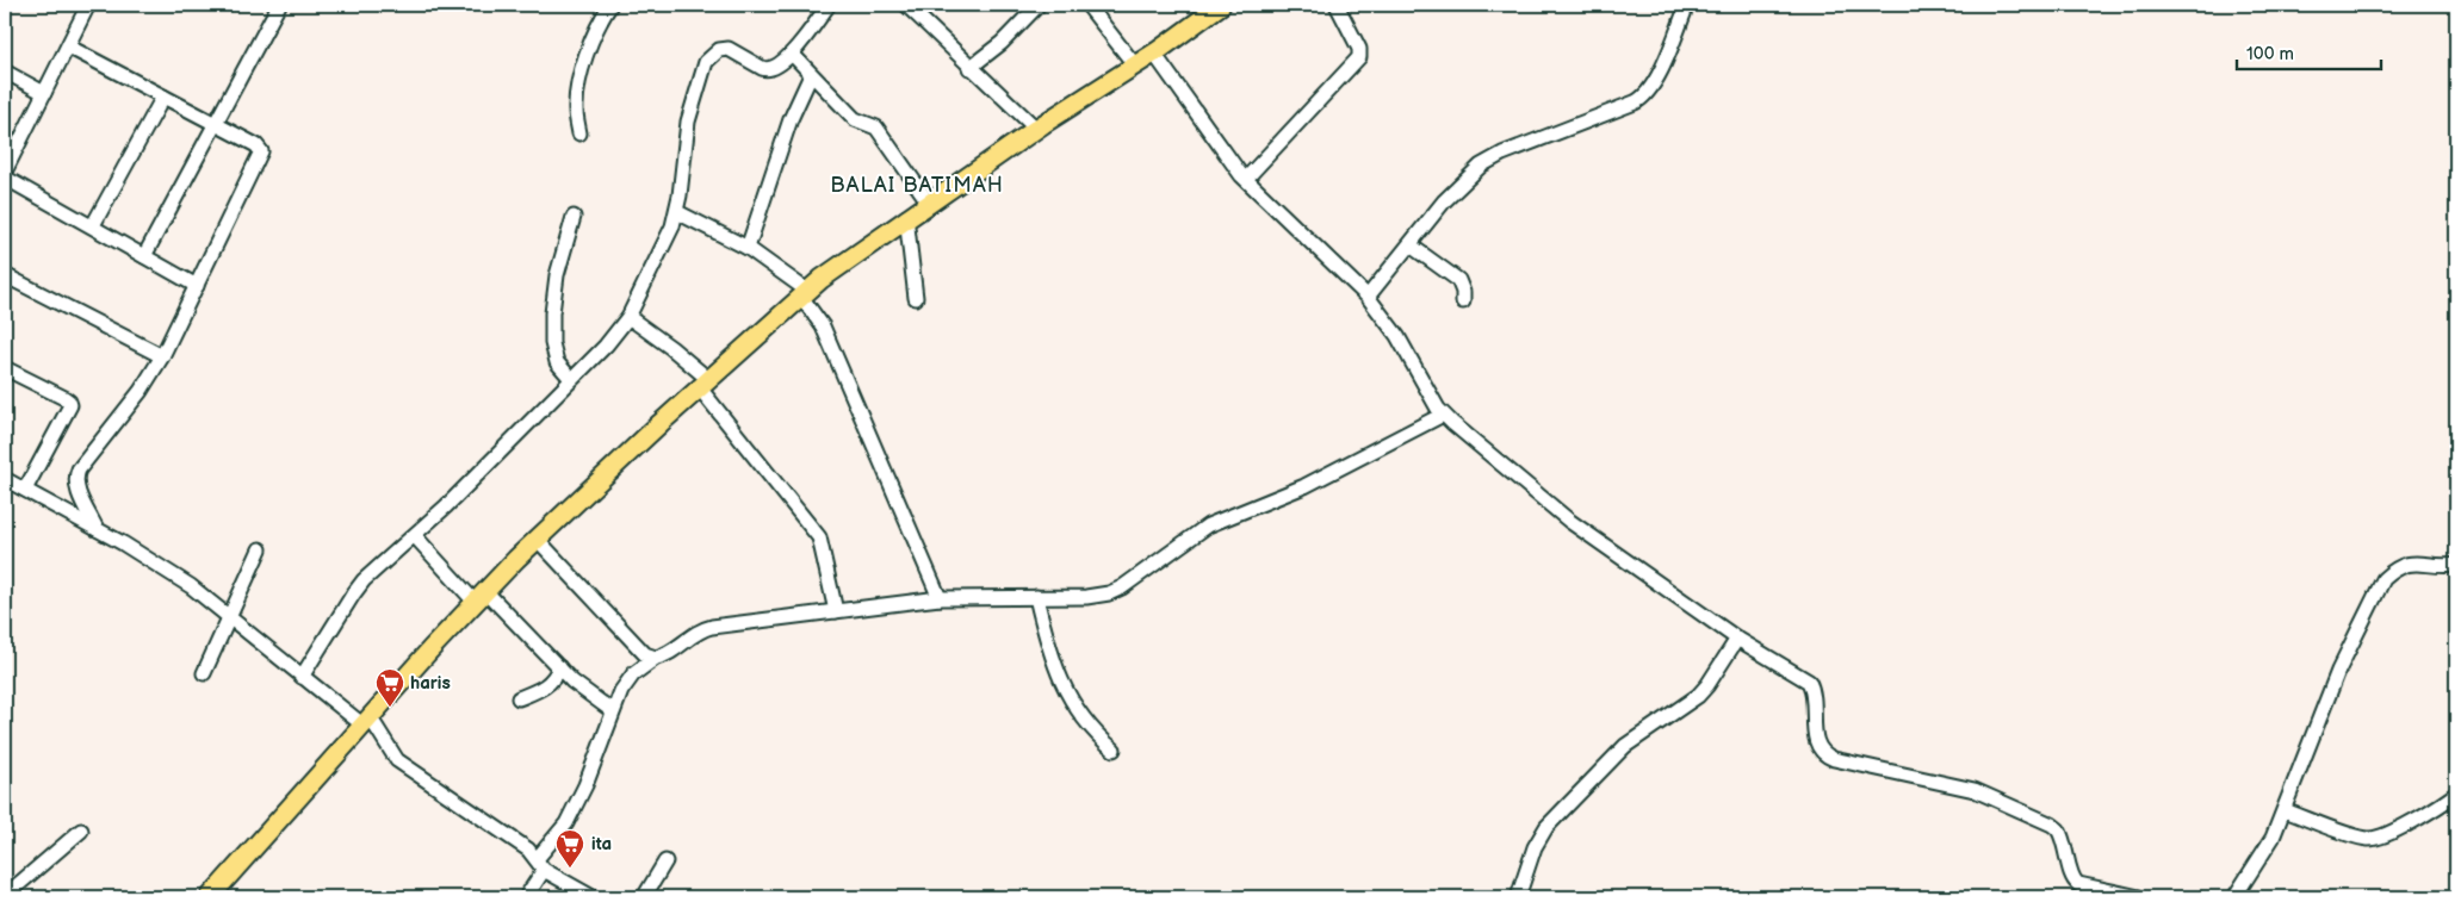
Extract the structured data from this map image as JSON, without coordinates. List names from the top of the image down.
{
  "districts": ["BALAI BATIMAH"],
  "places": {
    "supermarket": ["haris", "ita"]
  },
  "scale_bar": "100 m"
}
